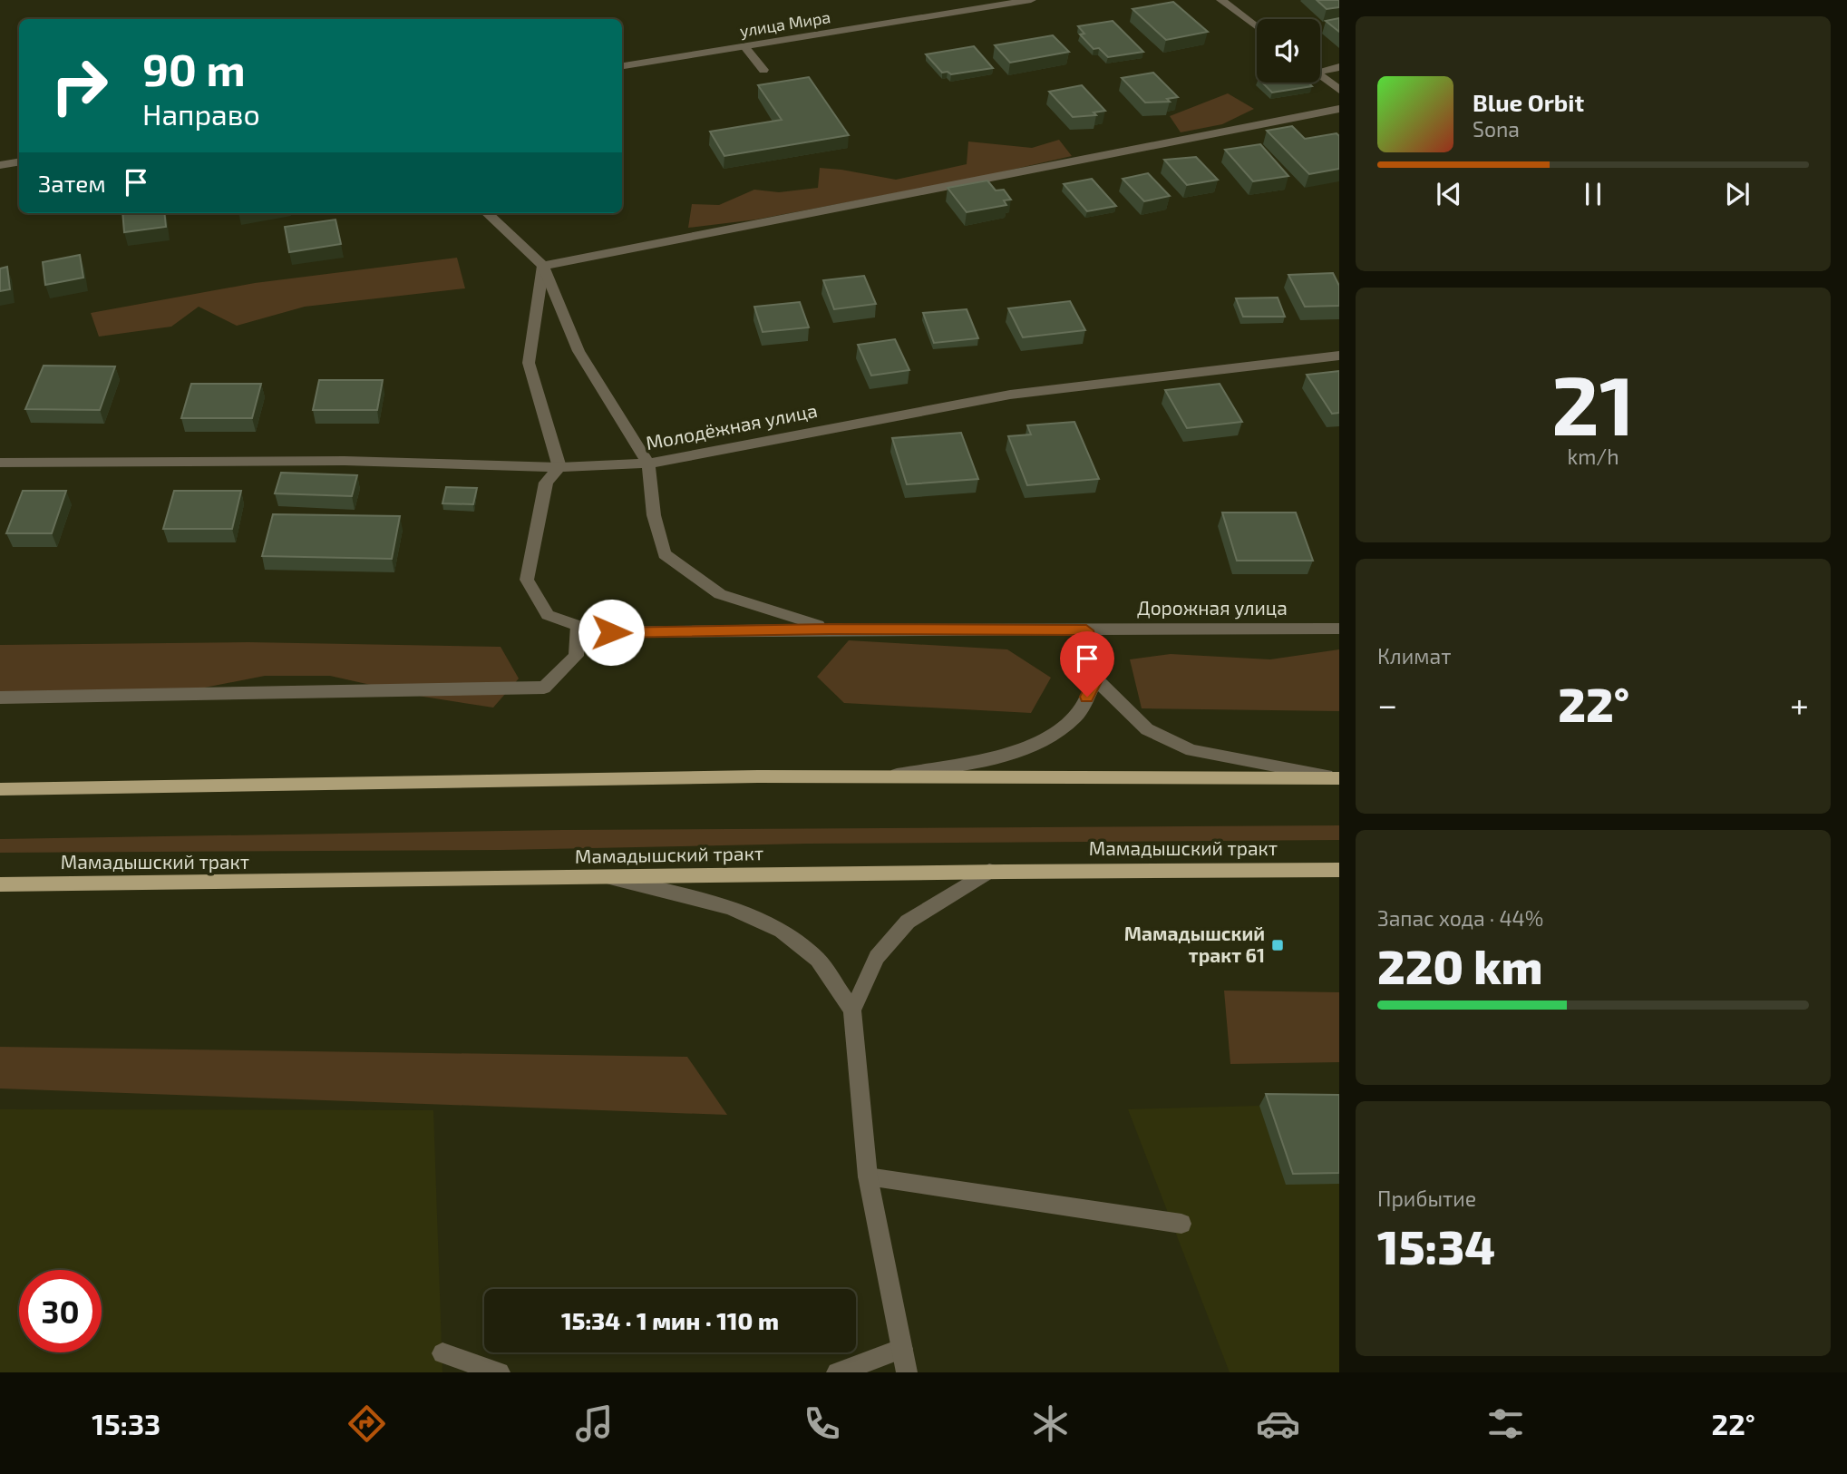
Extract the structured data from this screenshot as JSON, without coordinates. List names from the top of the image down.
{
  "streets": {
    "main road": ["Мамадышский тракт"],
    "street": ["улица Мира", "Молодёжная улица", "Дорожная улица"]
  },
  "places": {
    "transit": ["Мамадышский тракт 61"]
  },
  "page": {
    "turn": ["90 m", "Направо"],
    "song": ["Blue Orbit", "Sona"],
    "then": "Затем",
    "tile": [
      ["21", "km/h"],
      "Климат",
      ["Запас хода · 44%", "220 km"],
      ["Прибытие", "15:34"]
    ],
    "heat": ["−", "22°", "+"],
    "limit": "30",
    "trip": "15:34 · 1 мин · 110 m",
    "tabs": ["15:33", "22°"]
  }
}
